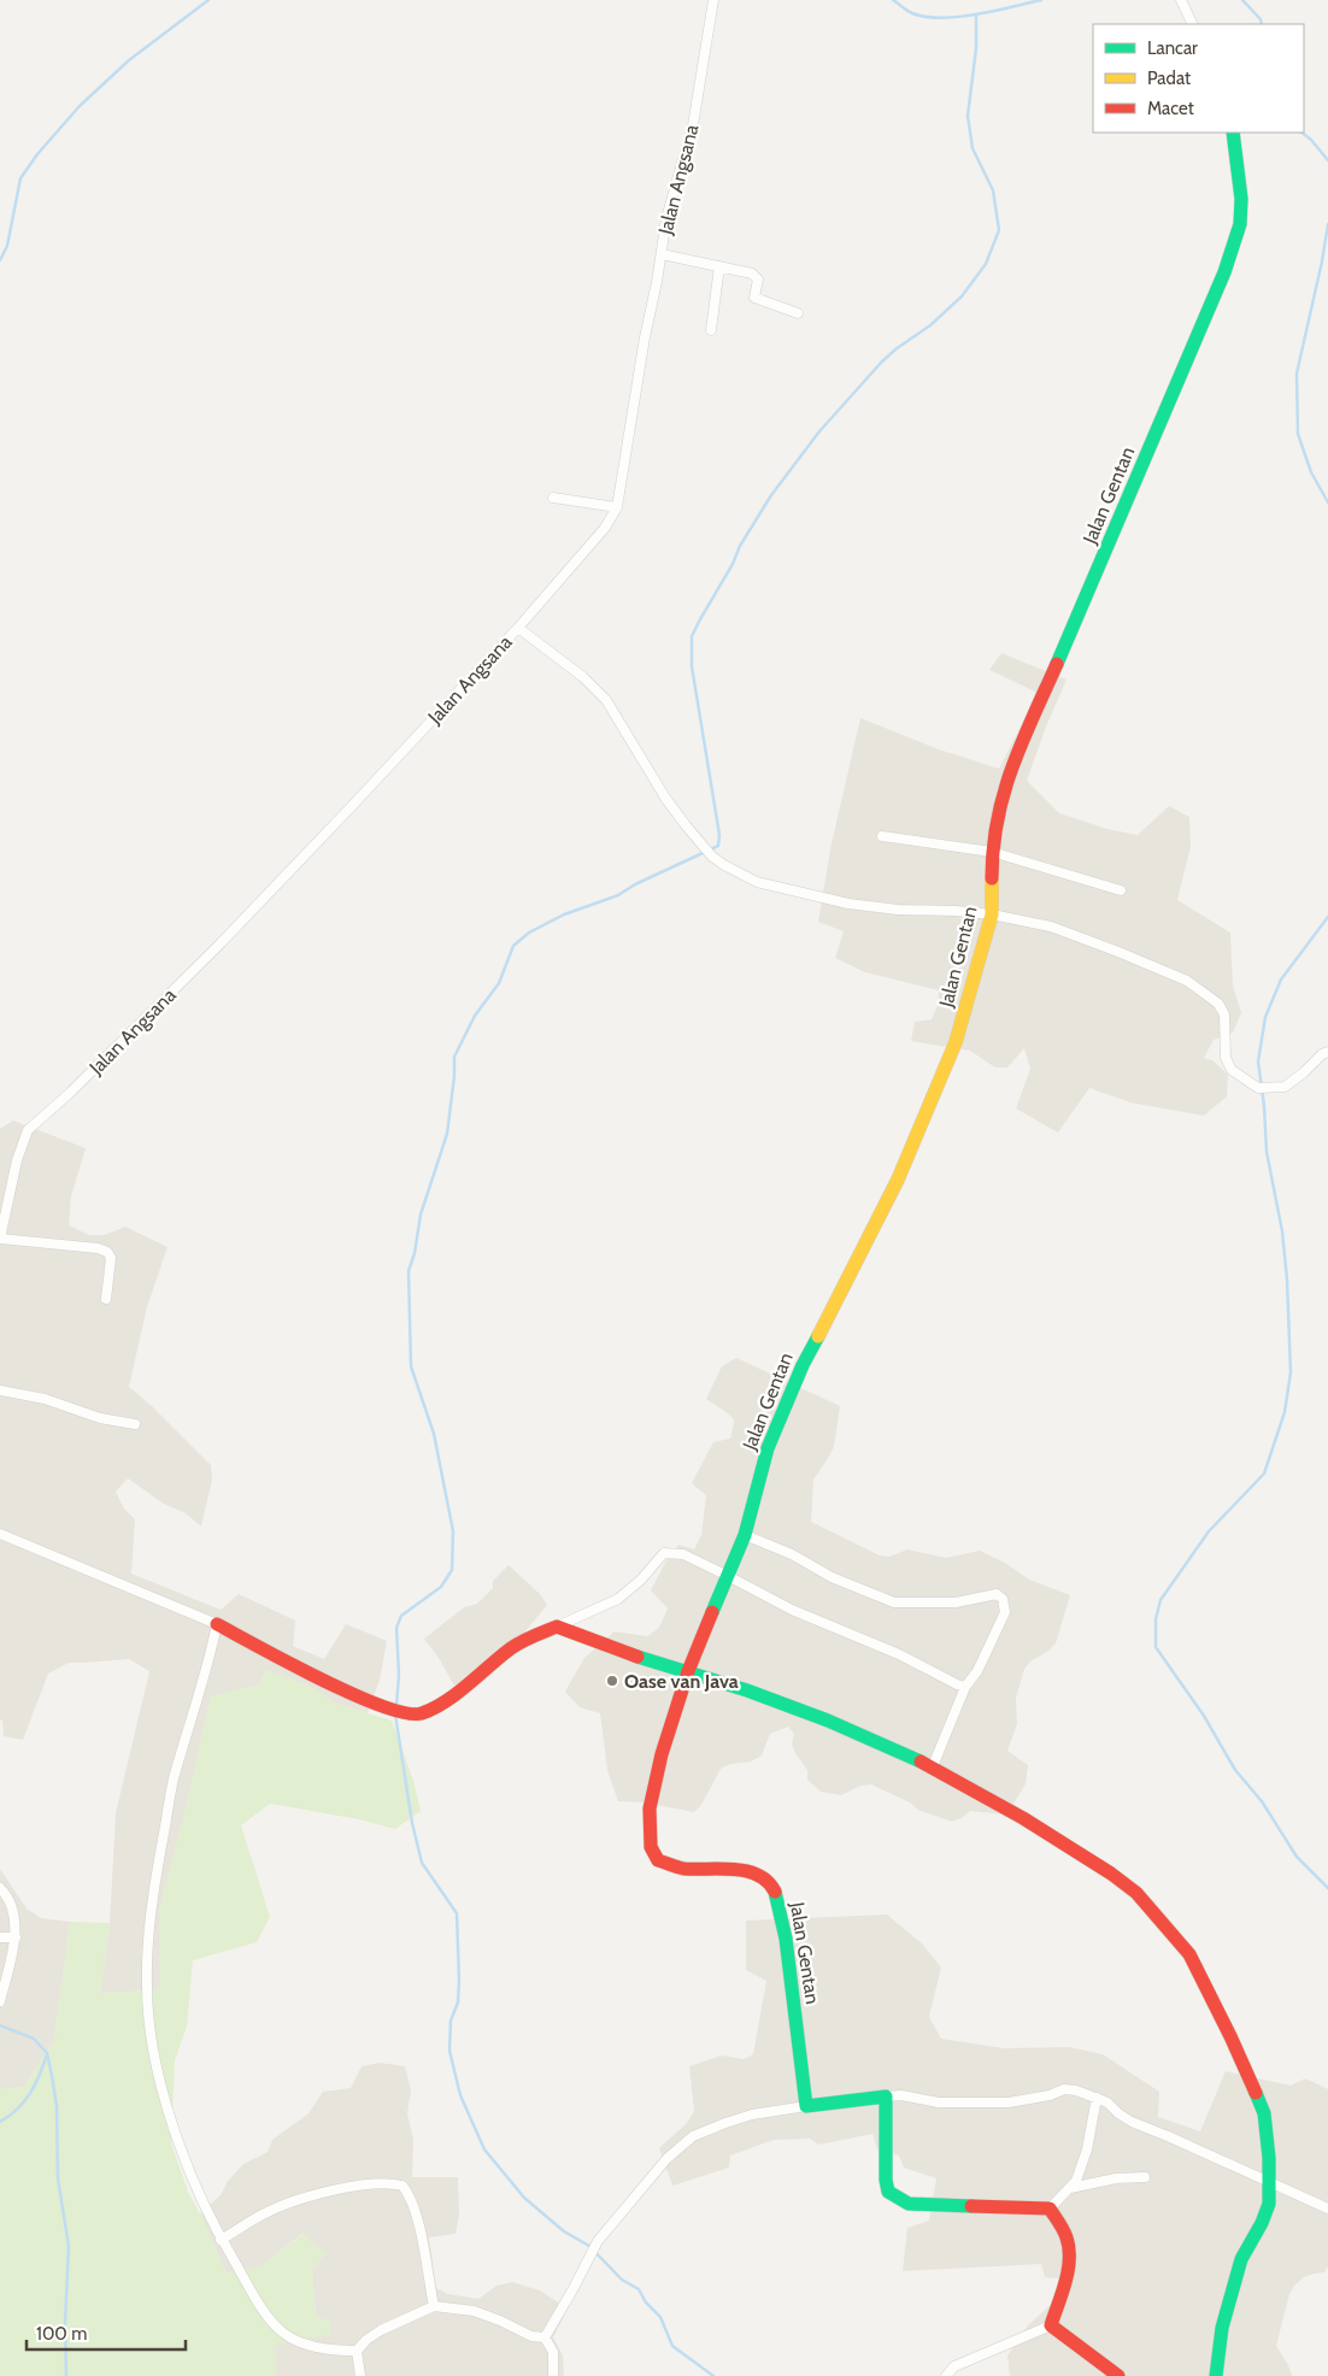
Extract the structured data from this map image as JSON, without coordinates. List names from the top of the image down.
{
  "streets": {
    "street": ["Jalan Angsana", "Jalan Gentan"]
  },
  "places": ["Oase van Java"],
  "legend": ["Lancar", "Padat", "Macet"],
  "scale_bar": "100 m"
}
